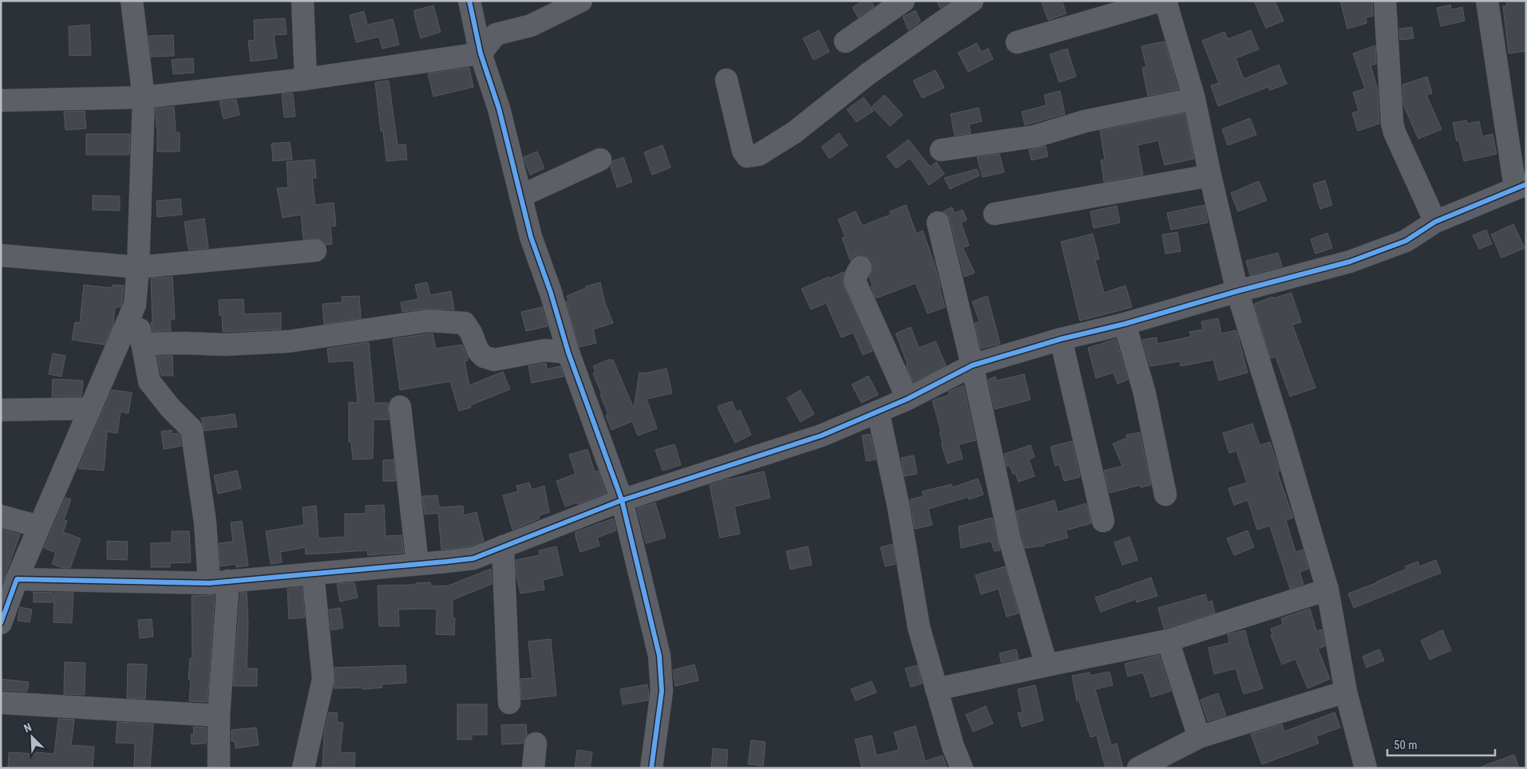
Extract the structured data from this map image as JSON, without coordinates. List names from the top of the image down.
{
  "scale_bar": "50 m",
  "north": "top left"
}
